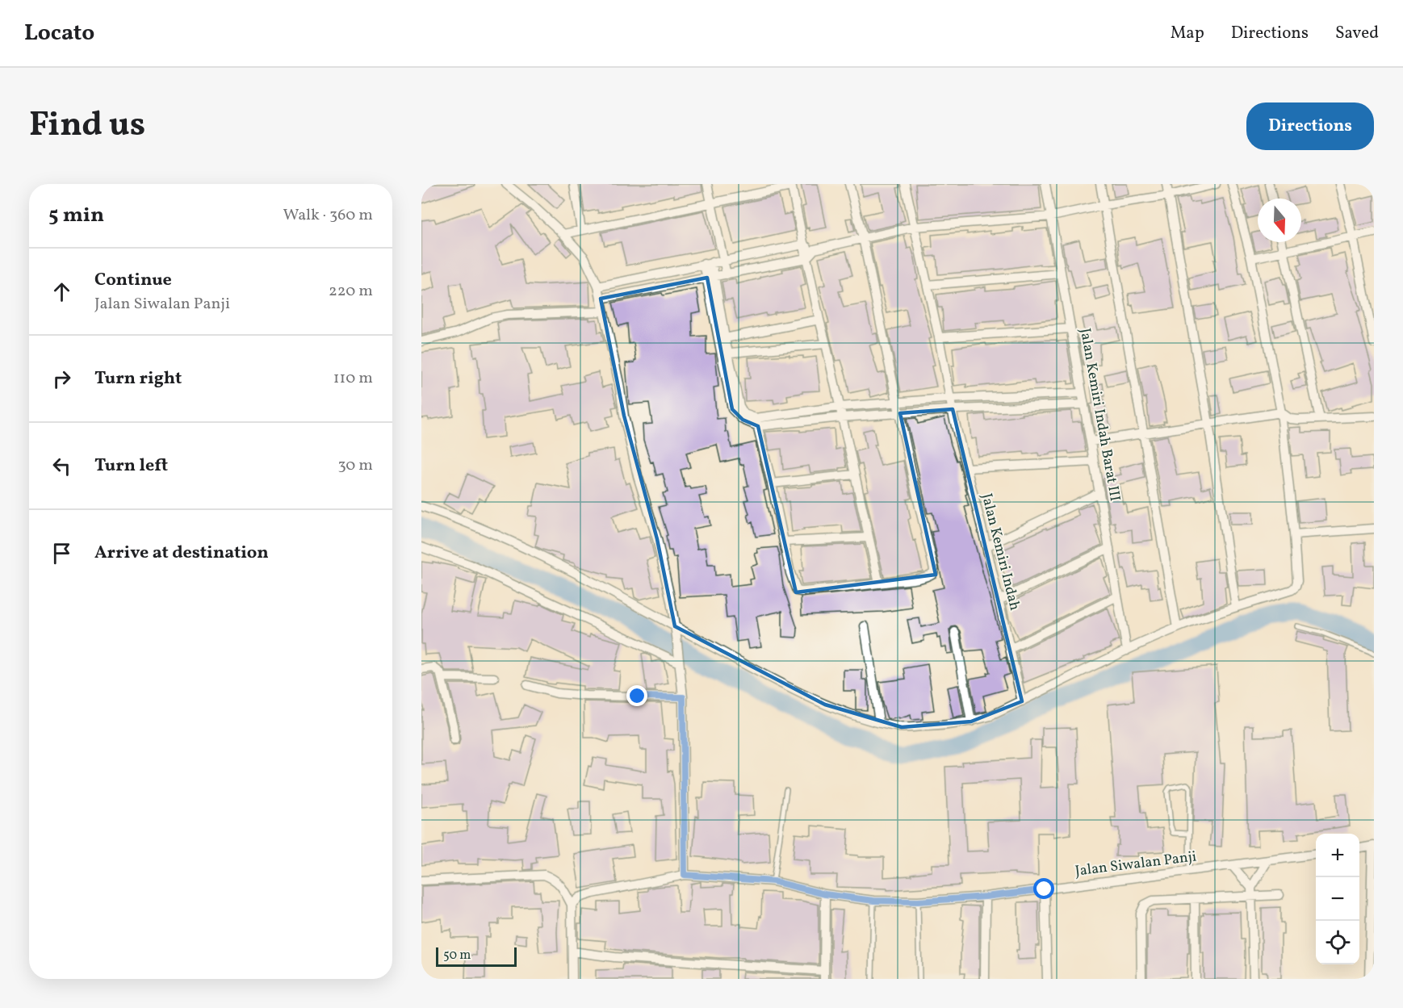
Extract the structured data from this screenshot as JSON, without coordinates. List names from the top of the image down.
{
  "streets": {
    "street": ["Jalan Kemiri Indah Barat III", "Jalan Kemiri Indah", "Jalan Siwalan Panji"]
  },
  "scale_bar": "50 m",
  "north": "bottom",
  "page": {
    "header": "Locato",
    "nav": ["Map", "Directions", "Saved"],
    "title": "Find us",
    "buttons": "Directions",
    "heading": ["5 min", "Walk · 360 m"],
    "list": [
      ["Continue", "Jalan Siwalan Panji", "220 m"],
      ["Turn right", "110 m"],
      ["Turn left", "30 m"],
      "Arrive at destination"
    ],
    "map_buttons": ["+", "−"],
    "scale": "50 m"
  }
}
